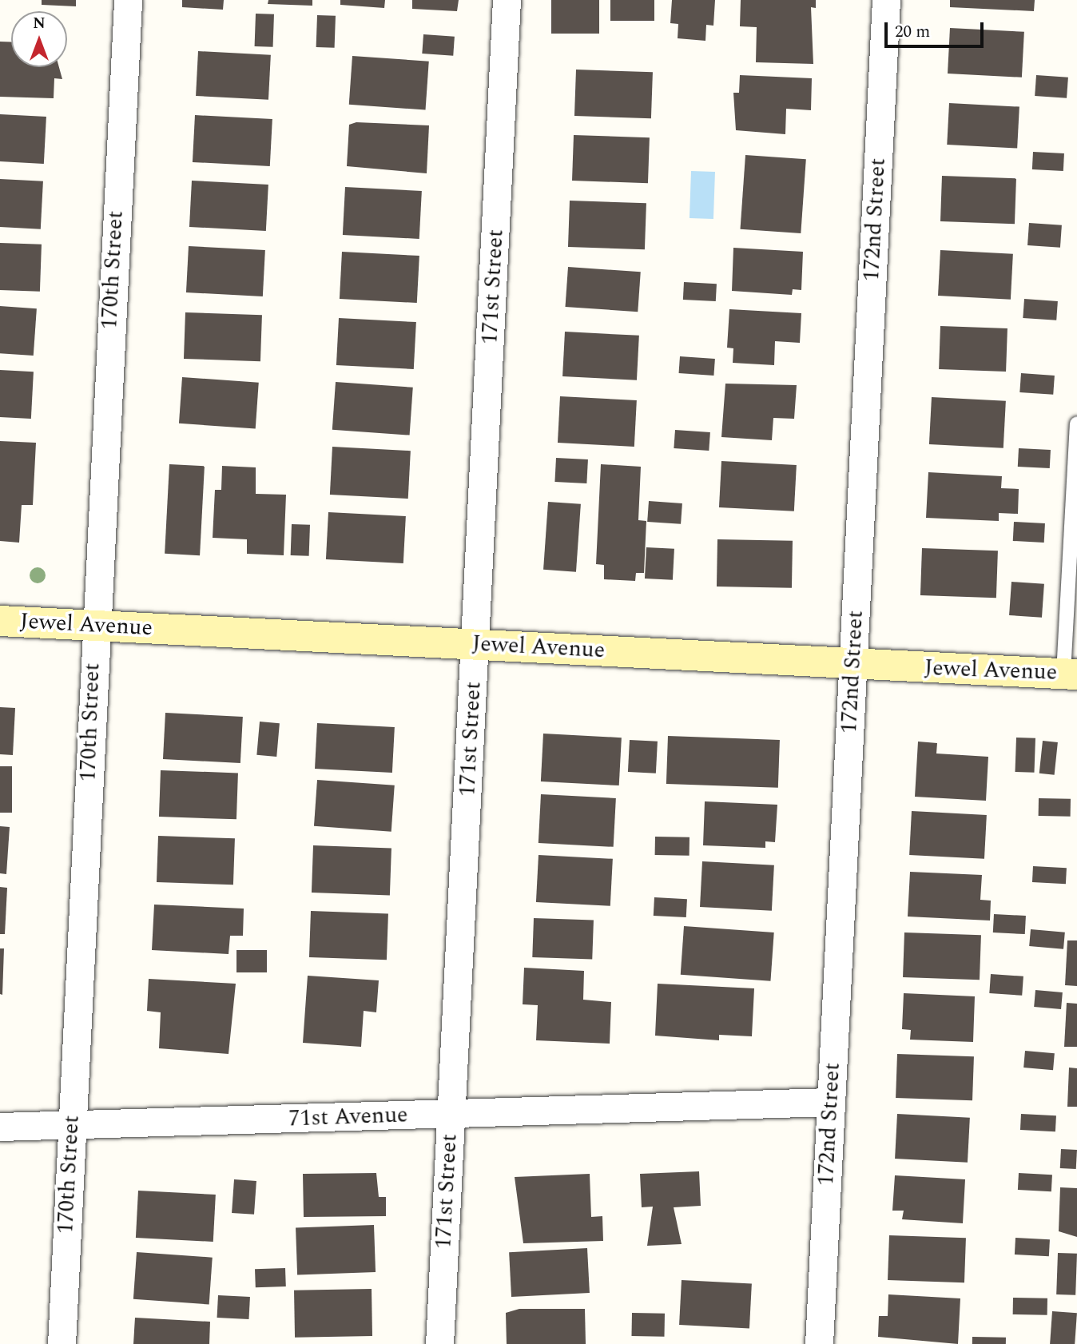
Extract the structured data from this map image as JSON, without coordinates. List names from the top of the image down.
{
  "streets": {
    "street": [
      "172nd Street",
      "170th Street",
      "171st Street",
      "Jewel Avenue",
      "71st Avenue"
    ]
  },
  "crossings": [
    ["172nd Street", "Jewel Avenue"],
    ["172nd Street", "71st Avenue"],
    ["170th Street", "Jewel Avenue"],
    ["170th Street", "71st Avenue"],
    ["171st Street", "Jewel Avenue"],
    ["171st Street", "71st Avenue"]
  ],
  "scale_bar": "20 m",
  "north": "top"
}
